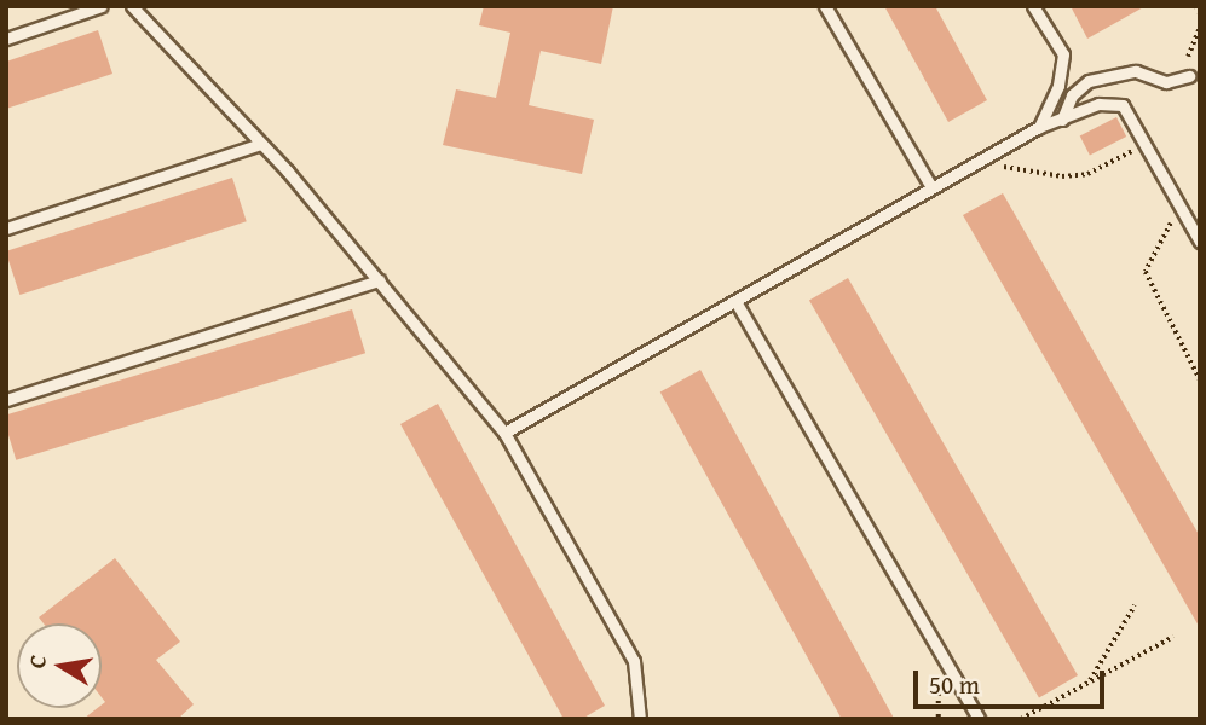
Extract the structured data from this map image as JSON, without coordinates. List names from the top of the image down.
{
  "scale_bar": "50 m",
  "north": "left"
}
